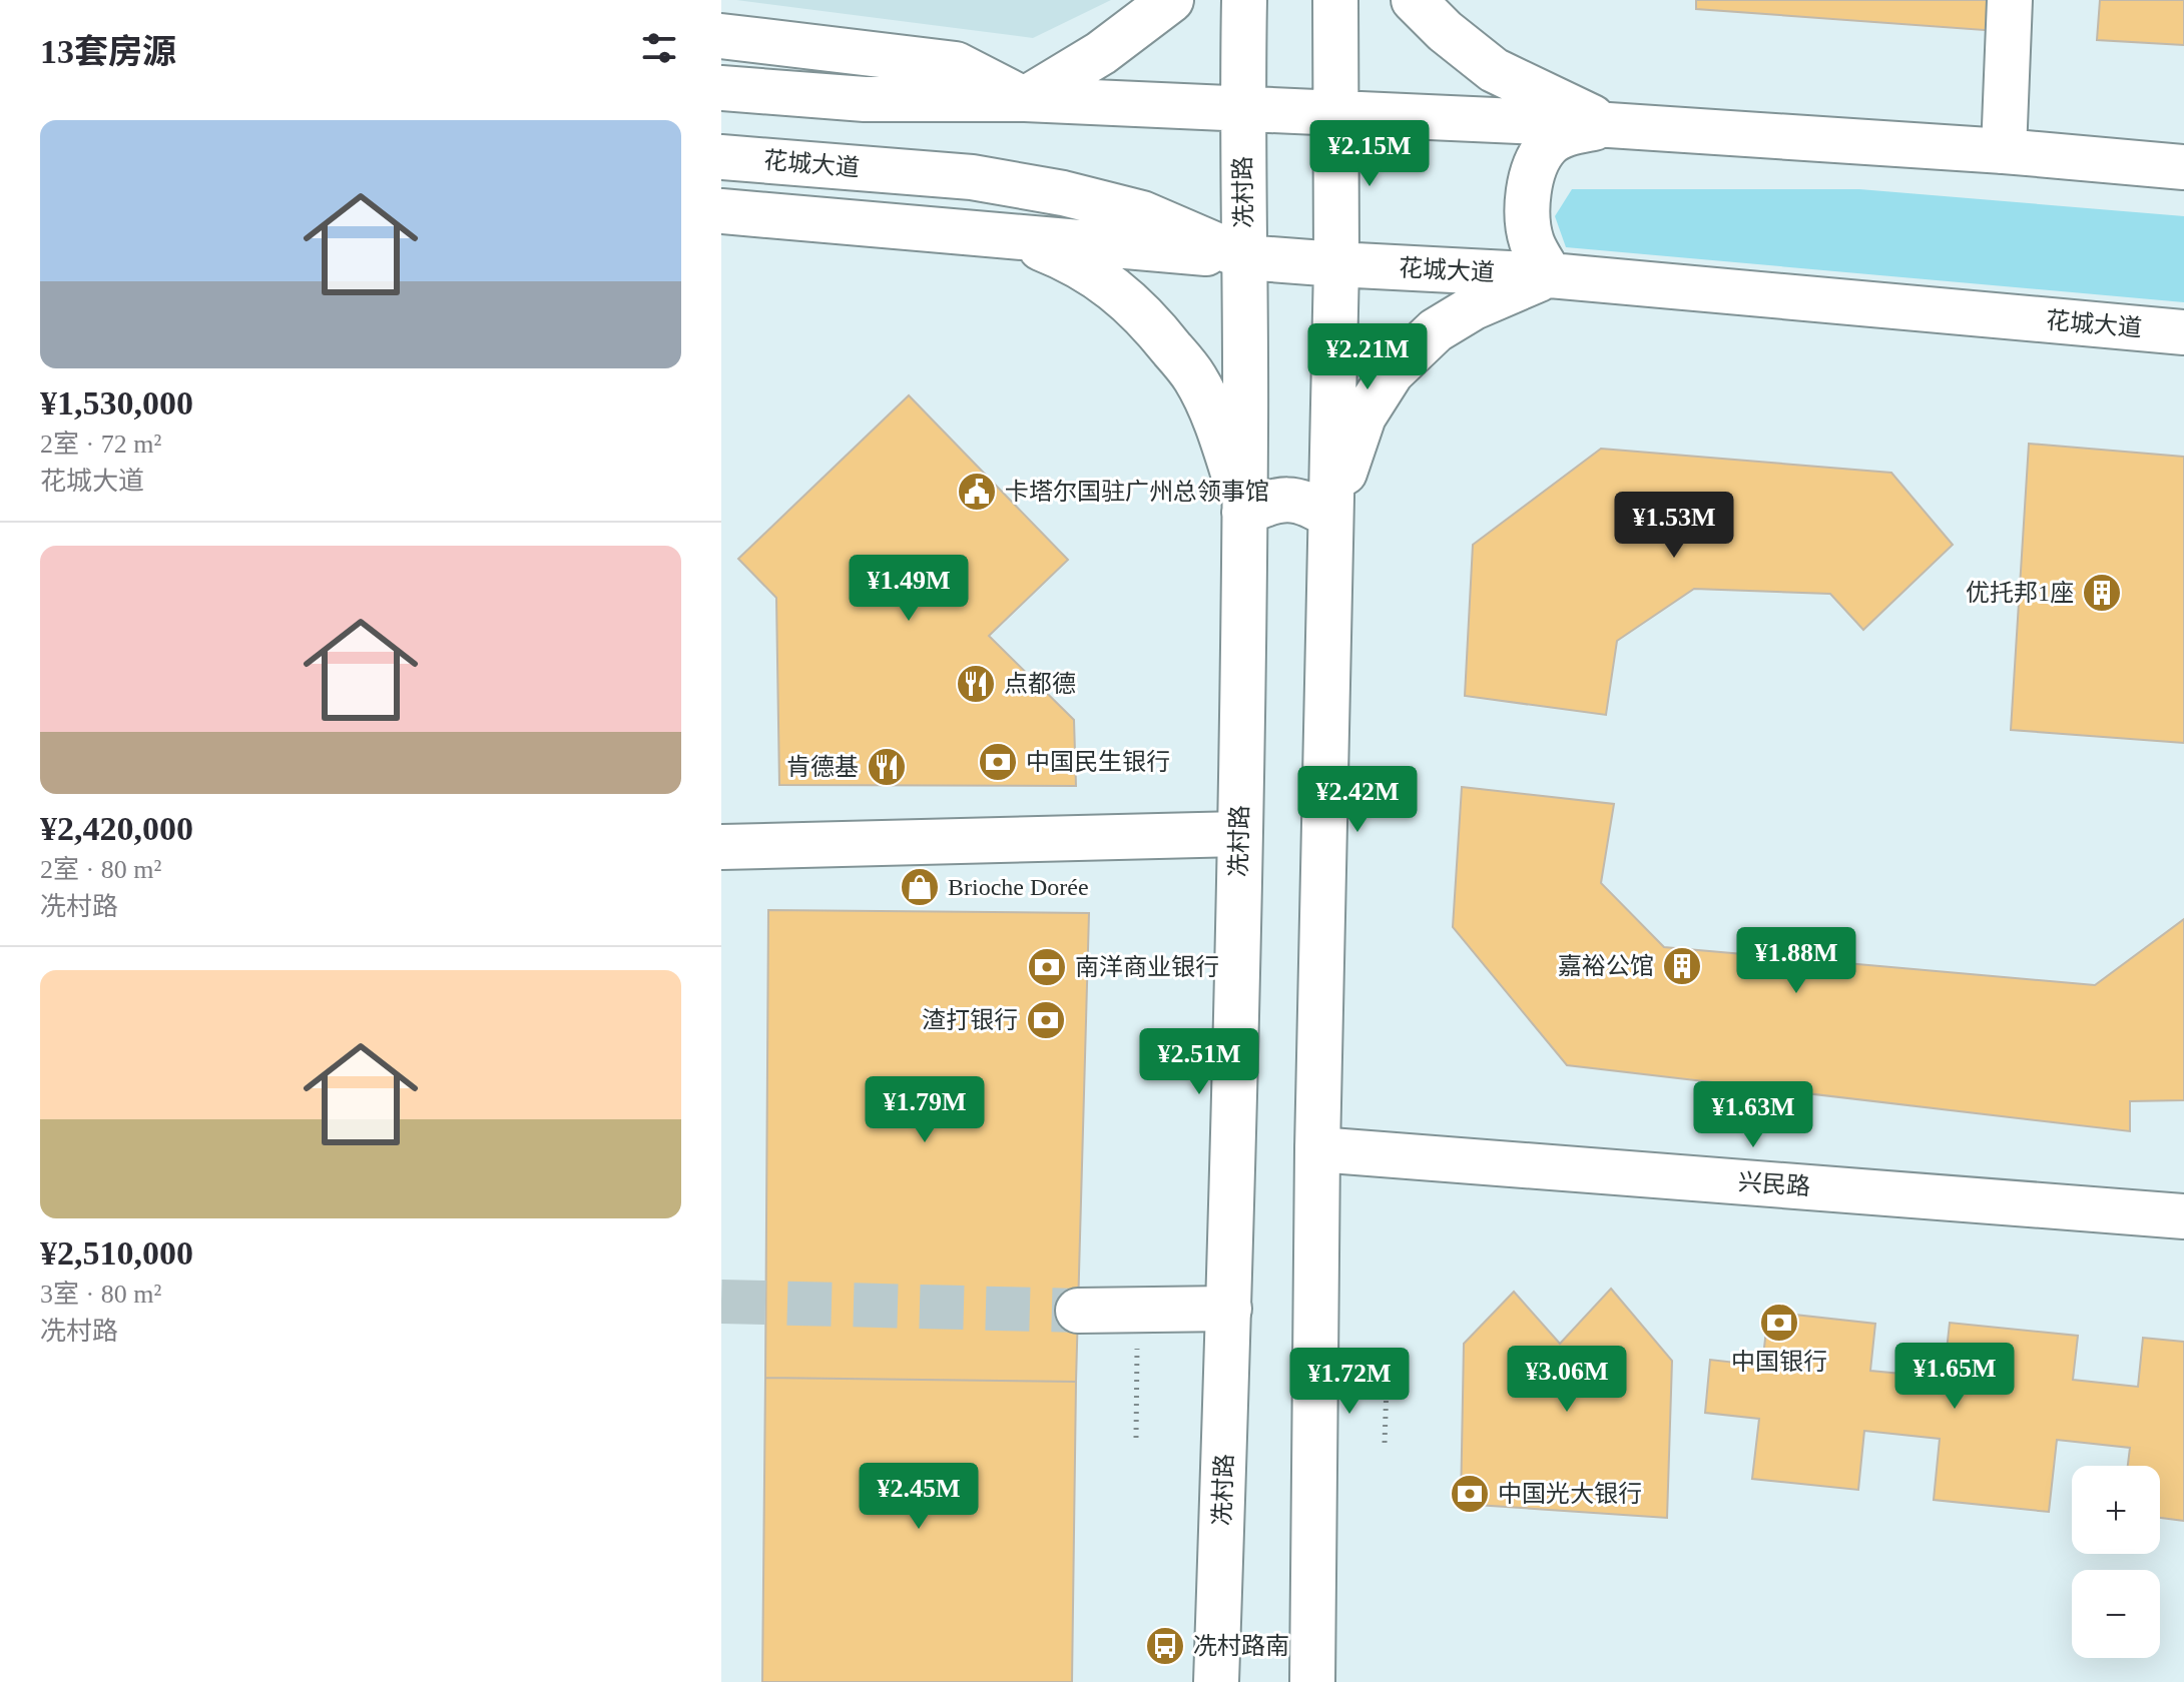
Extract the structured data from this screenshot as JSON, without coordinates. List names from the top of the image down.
{
  "streets": {
    "main road": ["花城大道", "冼村路", "兴民路"]
  },
  "crossings": [
    ["花城大道", "冼村路"]
  ],
  "places": {
    "public building": ["卡塔尔国驻广州总领事馆"],
    "building": ["优托邦1座", "嘉裕公馆"],
    "restaurant": ["点都德", "肯德基"],
    "bank": [
      "中国民生银行",
      "南洋商业银行",
      "渣打银行",
      "中国银行",
      "中国光大银行"
    ],
    "shop": ["Brioche Dorée"],
    "bus stop": ["冼村路南"]
  },
  "page": {
    "heading": "13套房源",
    "list": [
      {
        "name": "¥1,530,000",
        "note": "2室 · 72 m² · 花城大道"
      },
      {
        "name": "¥2,420,000",
        "note": "2室 · 80 m² · 冼村路"
      },
      {
        "name": "¥2,510,000",
        "note": "3室 · 80 m² · 冼村路"
      }
    ],
    "price": [
      "¥2.15M",
      "¥2.21M",
      "¥1.53M",
      "¥1.49M",
      "¥2.42M",
      "¥1.88M",
      "¥2.51M",
      "¥1.79M",
      "¥1.63M",
      "¥1.65M",
      "¥3.06M",
      "¥1.72M",
      "¥2.45M"
    ],
    "map_buttons": ["+", "−"]
  }
}
